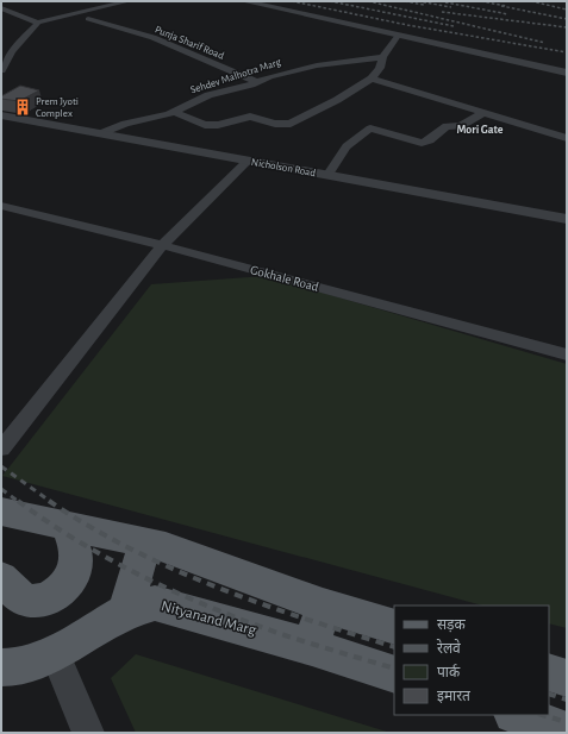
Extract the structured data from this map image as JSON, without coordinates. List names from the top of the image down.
{
  "streets": {
    "main road": ["Nityanand Marg"],
    "street": [
      "Punja Sharif Road",
      "Sehdev Malhotra Marg",
      "Nicholson Road",
      "Gokhale Road"
    ]
  },
  "crossings": [
    ["Punja Sharif Road", "Sehdev Malhotra Marg"],
    ["Sehdev Malhotra Marg", "Nicholson Road"]
  ],
  "districts": ["Mori Gate"],
  "places": {
    "building": ["Prem Jyoti Complex"]
  },
  "legend": [
    "सड़क",
    "रेलवे",
    "पार्क",
    "इमारत"
  ]
}
